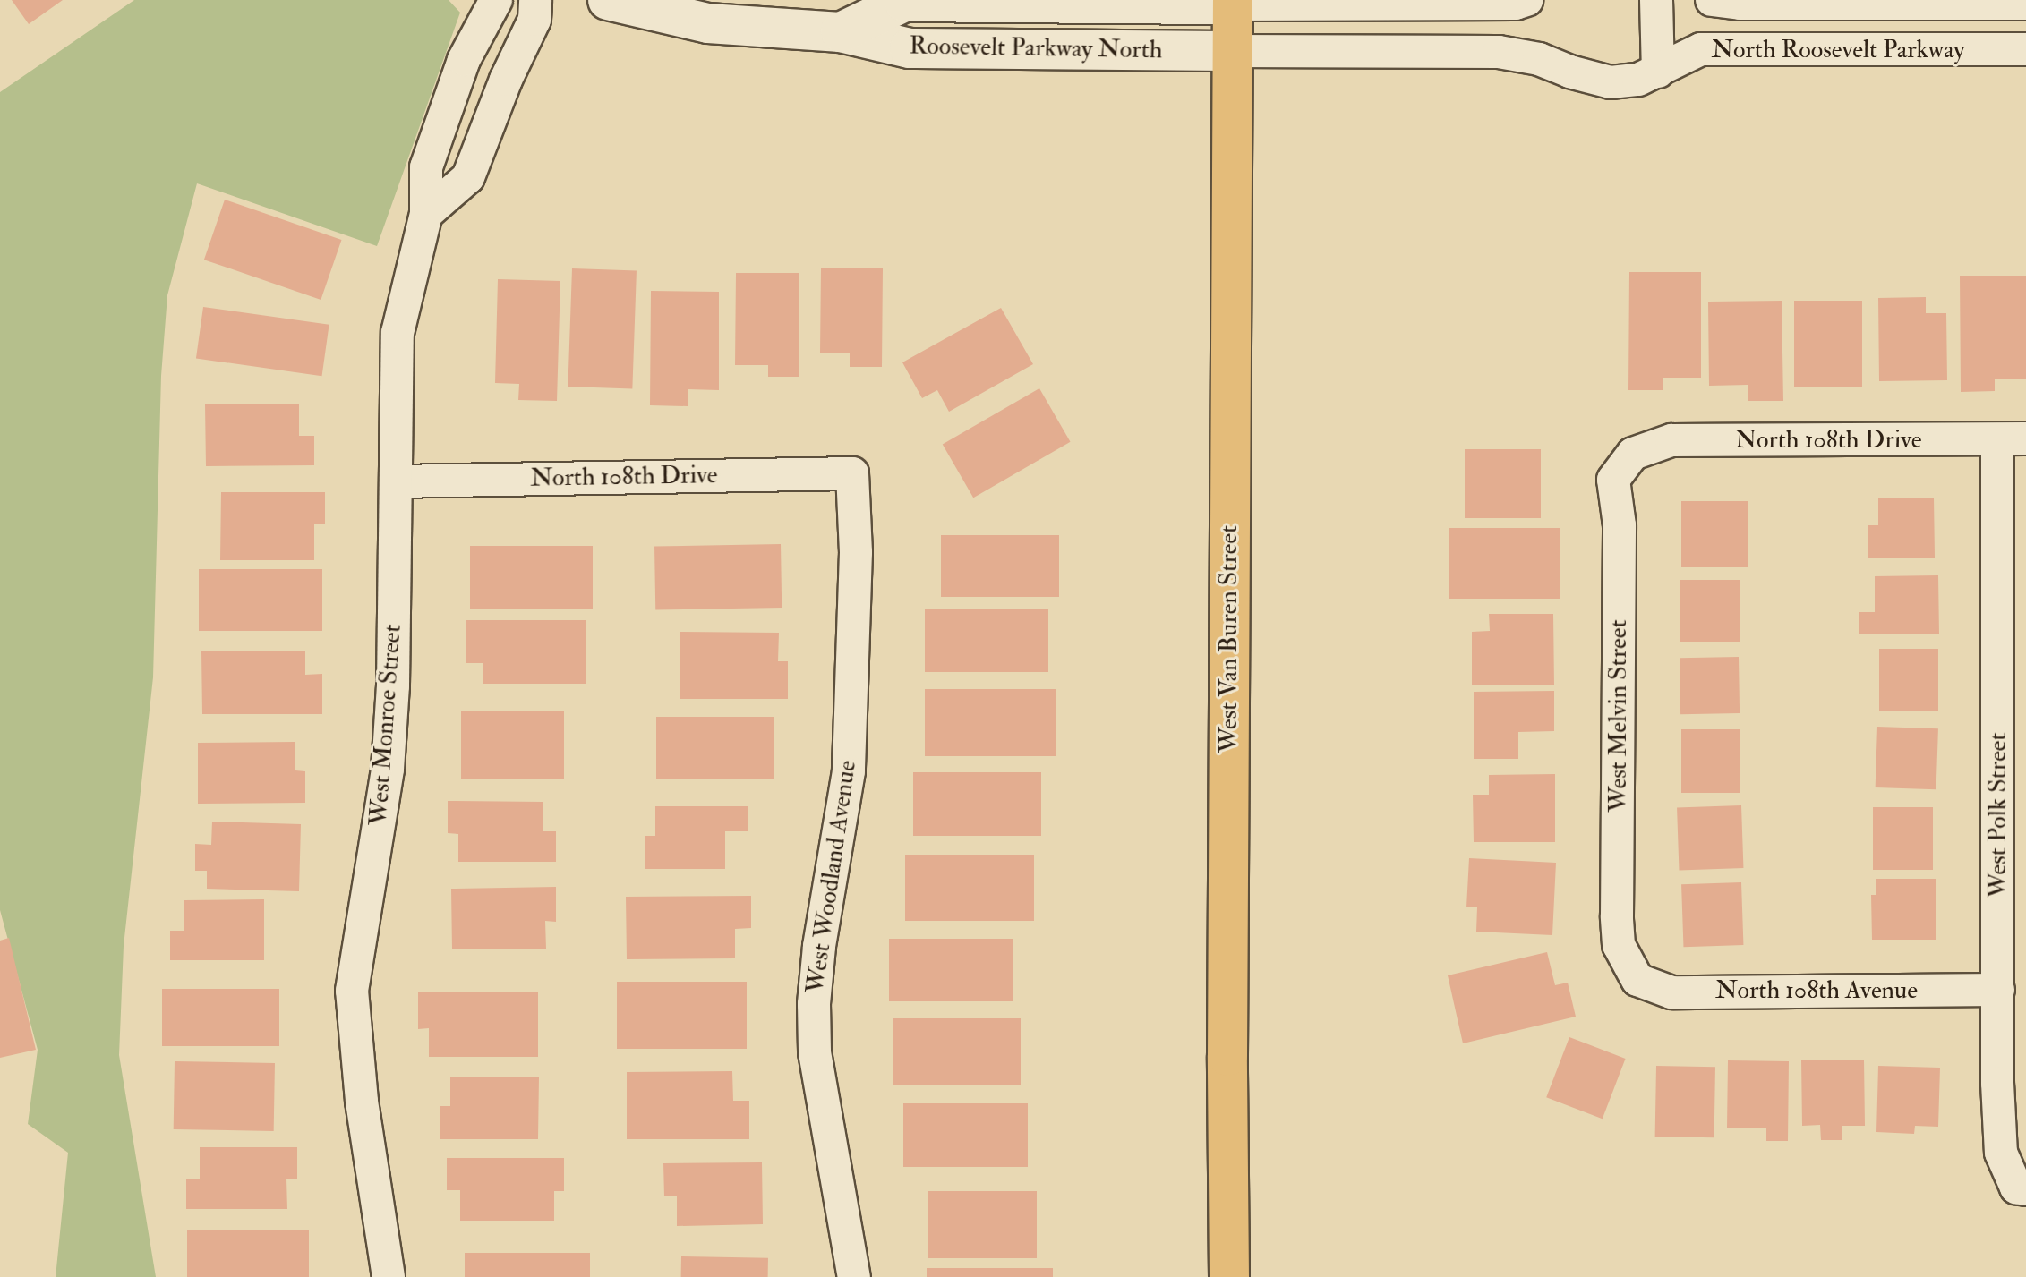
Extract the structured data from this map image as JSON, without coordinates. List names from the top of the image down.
{
  "streets": {
    "main road": ["West Van Buren Street"],
    "street": [
      "Roosevelt Parkway North",
      "North Roosevelt Parkway",
      "North 108th Drive",
      "West Melvin Street",
      "West Monroe Street",
      "West Polk Street",
      "West Woodland Avenue",
      "North 108th Avenue"
    ]
  },
  "crossings": [
    ["Roosevelt Parkway North", "North Roosevelt Parkway"],
    ["Roosevelt Parkway North", "West Van Buren Street"],
    ["North Roosevelt Parkway", "West Van Buren Street"],
    ["North 108th Drive", "West Melvin Street"],
    ["North 108th Drive", "West Monroe Street"],
    ["North 108th Drive", "West Polk Street"],
    ["North 108th Drive", "West Woodland Avenue"],
    ["West Melvin Street", "North 108th Avenue"],
    ["West Polk Street", "North 108th Avenue"]
  ]
}
